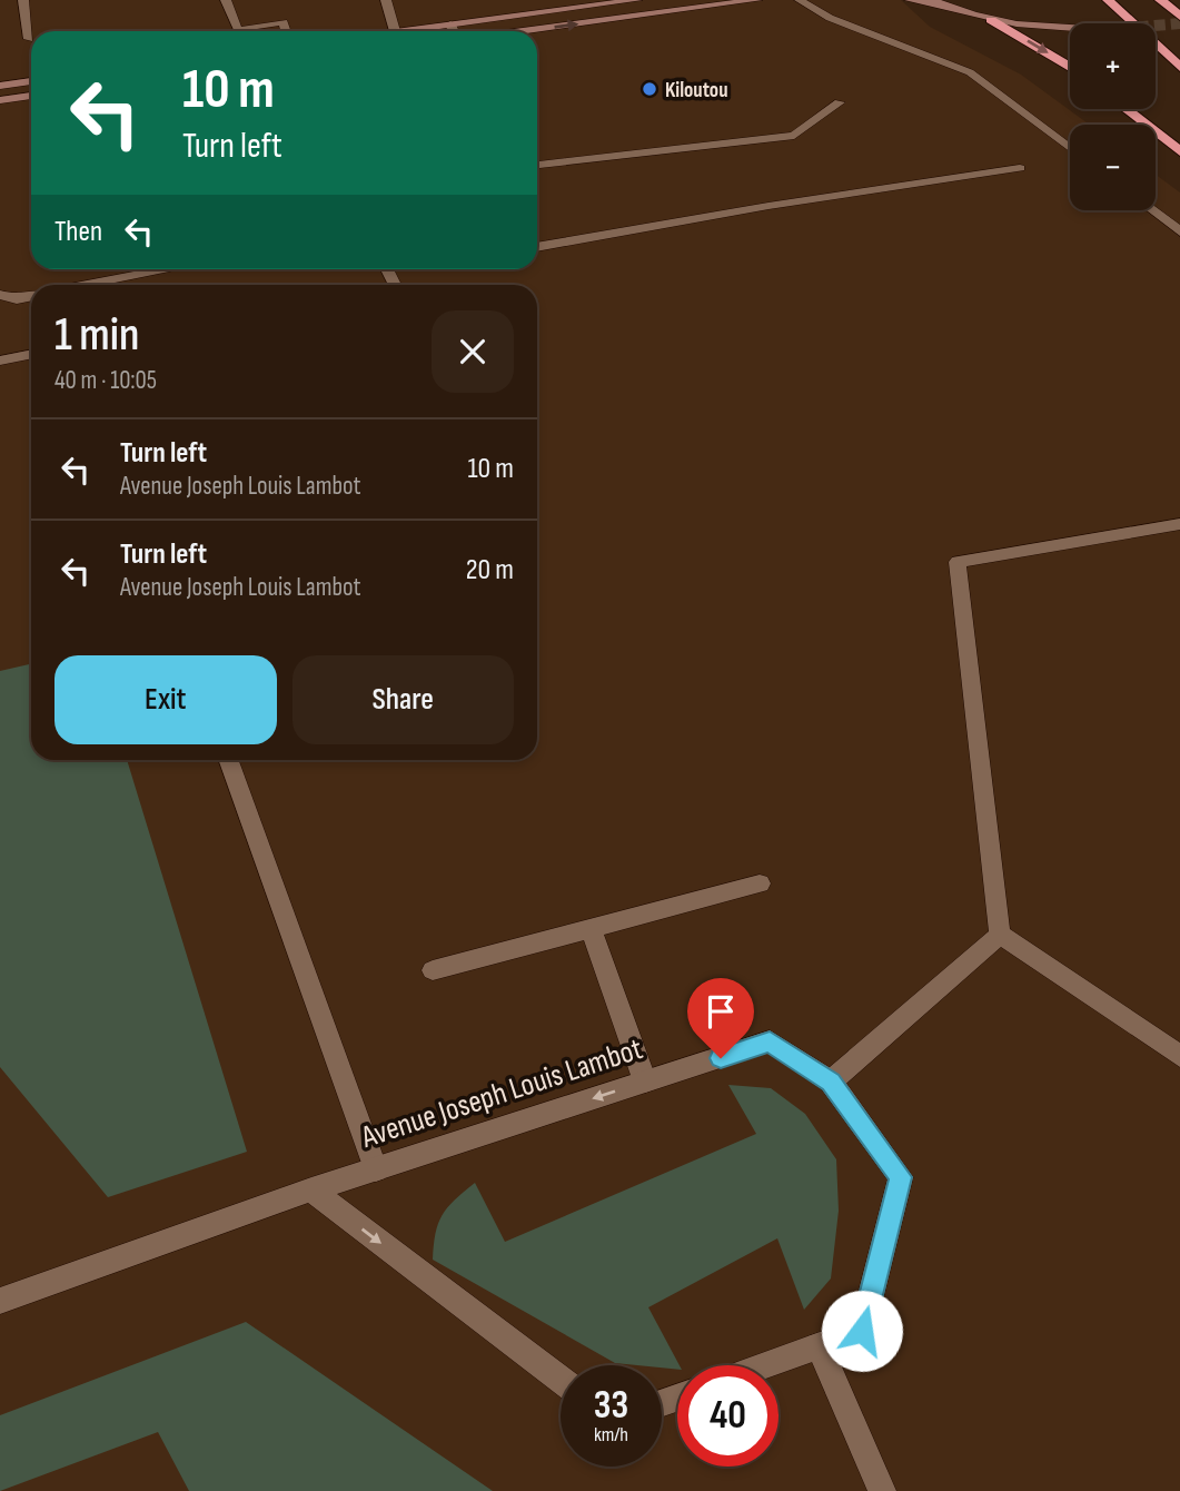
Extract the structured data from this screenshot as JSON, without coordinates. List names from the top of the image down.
{
  "streets": {
    "street": ["Avenue Joseph Louis Lambot"]
  },
  "places": ["Kiloutou"],
  "page": {
    "map_buttons": ["+", "−"],
    "turn": ["10 m", "Turn left"],
    "then": "Then",
    "heading": ["1 min", "40 m · 10:05"],
    "list": [
      {
        "name": "Turn left",
        "note": "Avenue Joseph Louis Lambot",
        "value": "10 m"
      },
      {
        "name": "Turn left",
        "note": "Avenue Joseph Louis Lambot",
        "value": "20 m"
      }
    ],
    "buttons": ["Exit", "Share"],
    "speed": "33 km/h",
    "limit": "40"
  }
}
